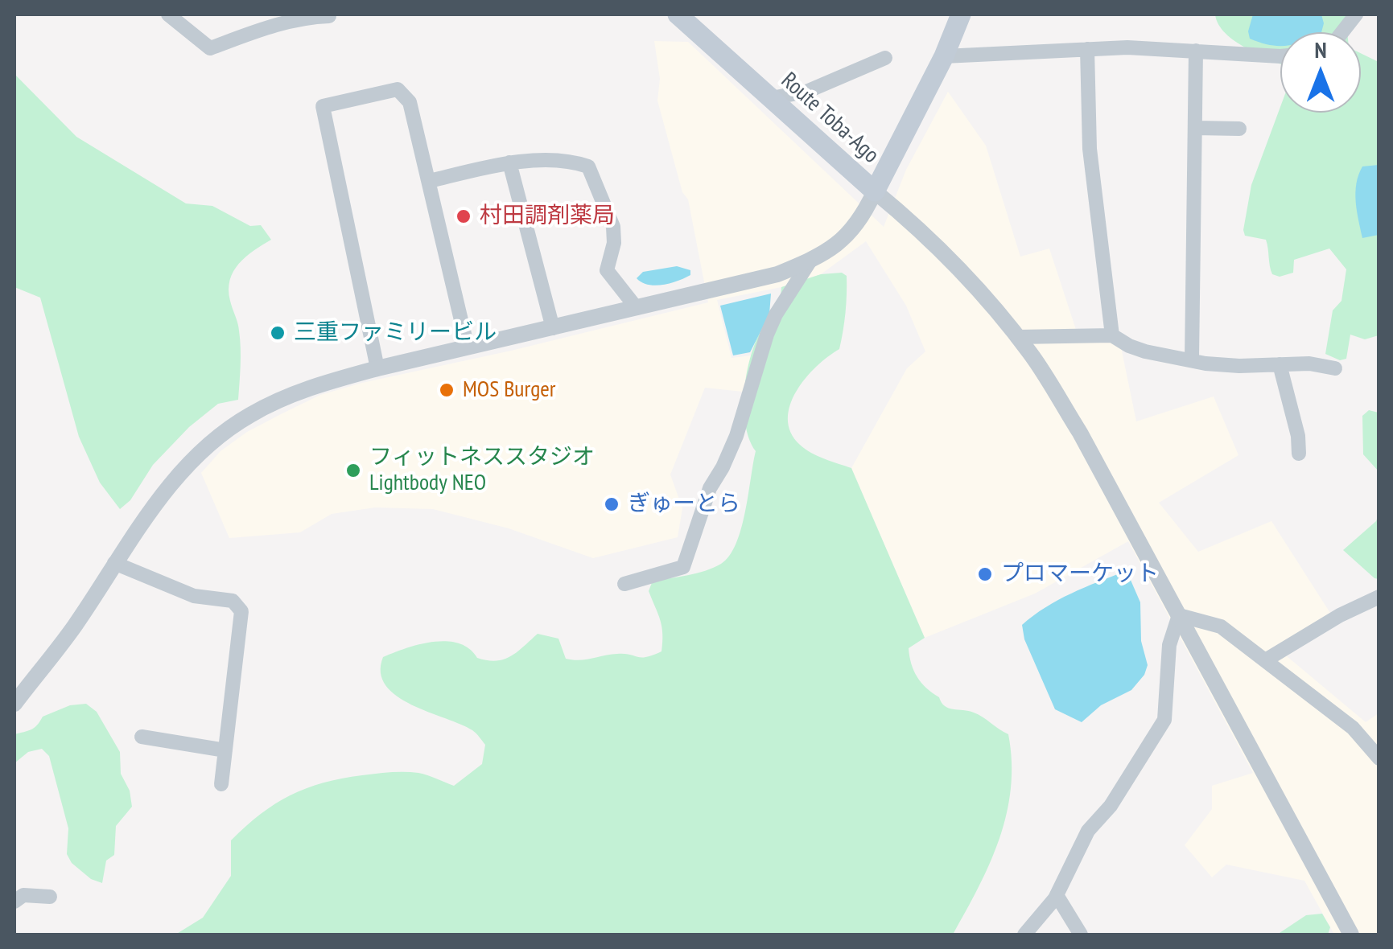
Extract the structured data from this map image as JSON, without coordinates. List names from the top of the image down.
{
  "streets": {
    "main road": ["Route Toba-Ago"]
  },
  "places": [
    "村田調剤薬局",
    "三重ファミリービル",
    "MOS Burger",
    "フィットネススタジオ Lightbody NEO",
    "ぎゅーとら",
    "プロマーケット"
  ],
  "north": "top"
}
